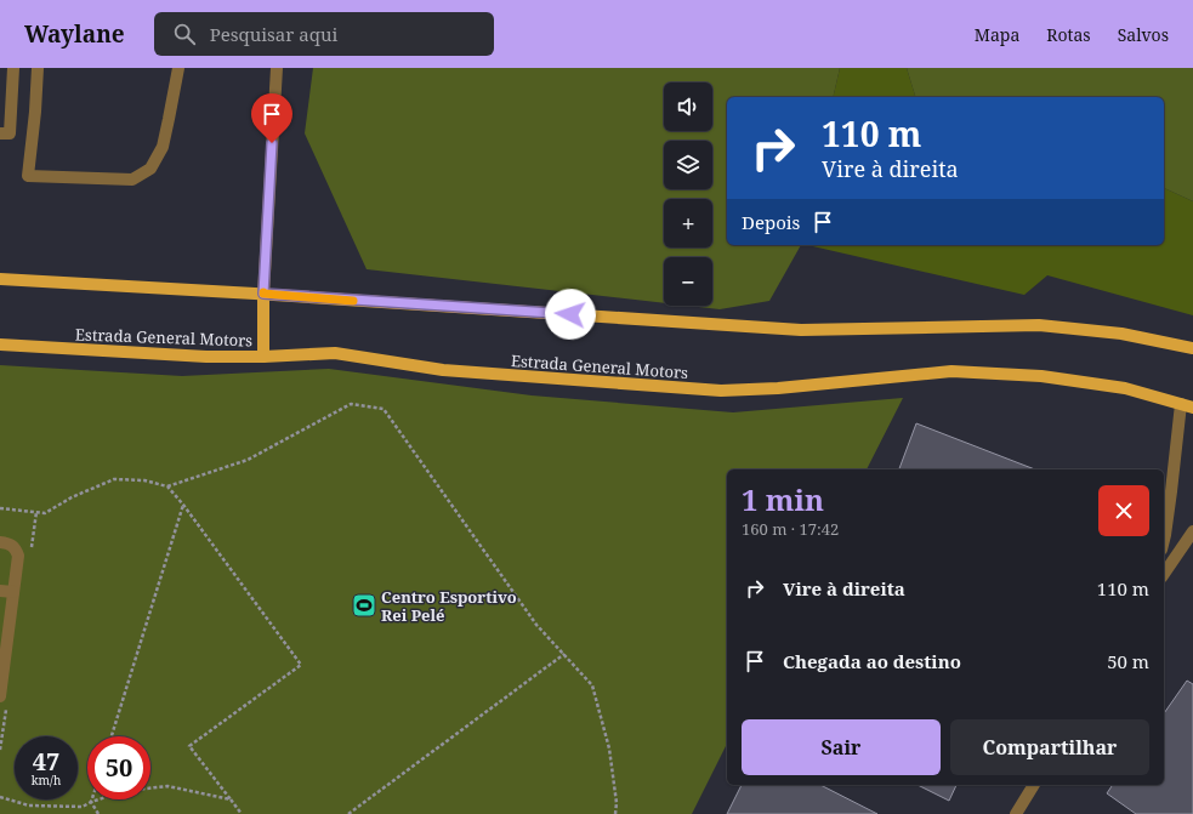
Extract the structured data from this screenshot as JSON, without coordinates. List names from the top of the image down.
{
  "streets": {
    "main road": ["Estrada General Motors"]
  },
  "places": {
    "sports": ["Centro Esportivo Rei Pelé"]
  },
  "page": {
    "header": "Waylane",
    "search": "Pesquisar aqui",
    "nav": ["Mapa", "Rotas", "Salvos"],
    "map_buttons": ["+", "−"],
    "turn": ["110 m", "Vire à direita"],
    "then": "Depois",
    "heading": ["1 min", "160 m · 17:42"],
    "list": [
      {
        "name": "Vire à direita",
        "value": "110 m"
      },
      {
        "name": "Chegada ao destino",
        "value": "50 m"
      }
    ],
    "buttons": ["Sair", "Compartilhar"],
    "speed": "47 km/h",
    "limit": "50"
  }
}
